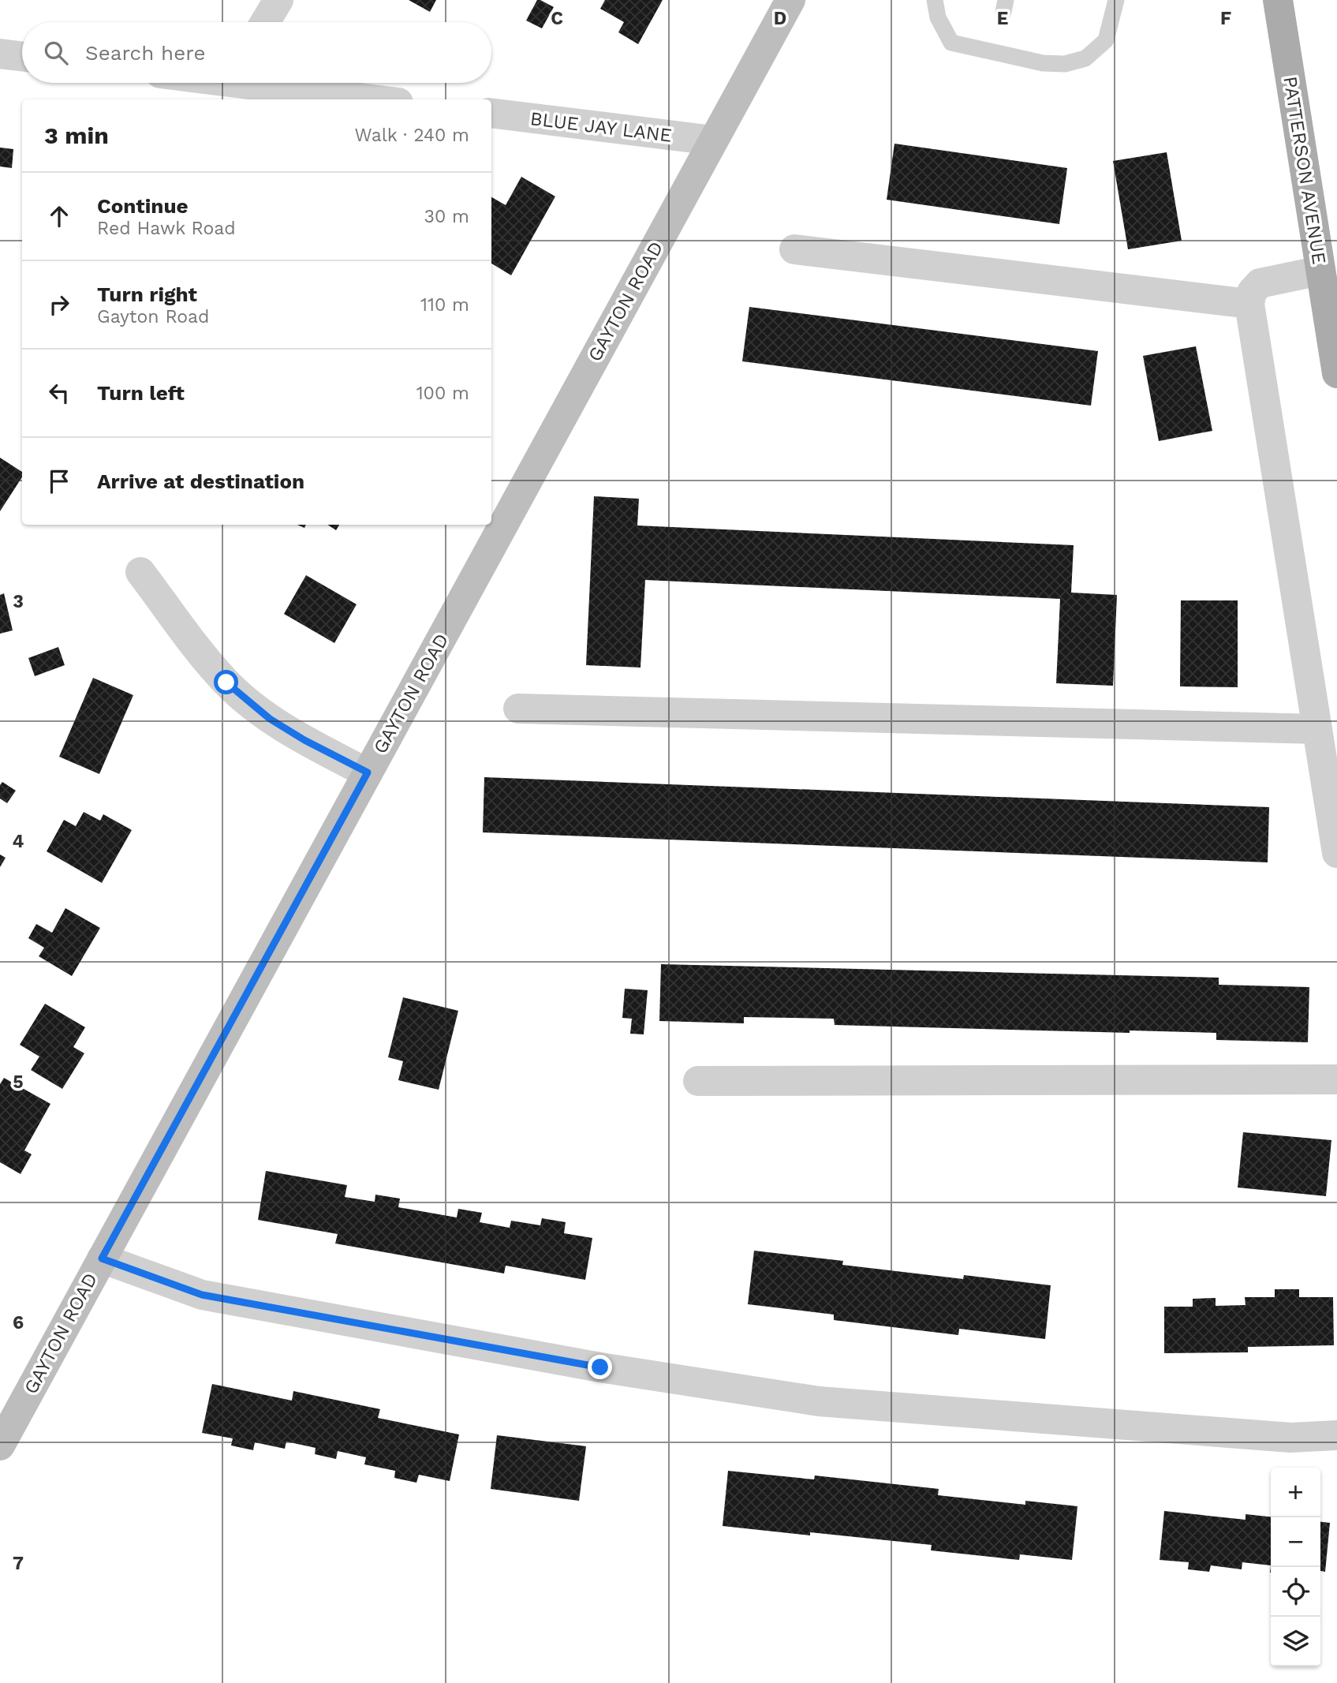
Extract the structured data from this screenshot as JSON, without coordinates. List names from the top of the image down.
{
  "streets": {
    "main road": ["PATTERSON AVENUE"],
    "street": ["BLUE JAY LANE", "GAYTON ROAD"]
  },
  "crossings": [
    ["BLUE JAY LANE", "GAYTON ROAD"]
  ],
  "page": {
    "search": "Search here",
    "heading": ["3 min", "Walk · 240 m"],
    "list": [
      ["Continue", "Red Hawk Road", "30 m"],
      ["Turn right", "Gayton Road", "110 m"],
      ["Turn left", "100 m"],
      "Arrive at destination"
    ],
    "map_buttons": ["+", "−"]
  },
  "grid": {
    "columns": [
      "C",
      "D",
      "E",
      "F"
    ],
    "rows": [
      "3",
      "4",
      "5",
      "6",
      "7"
    ]
  }
}
